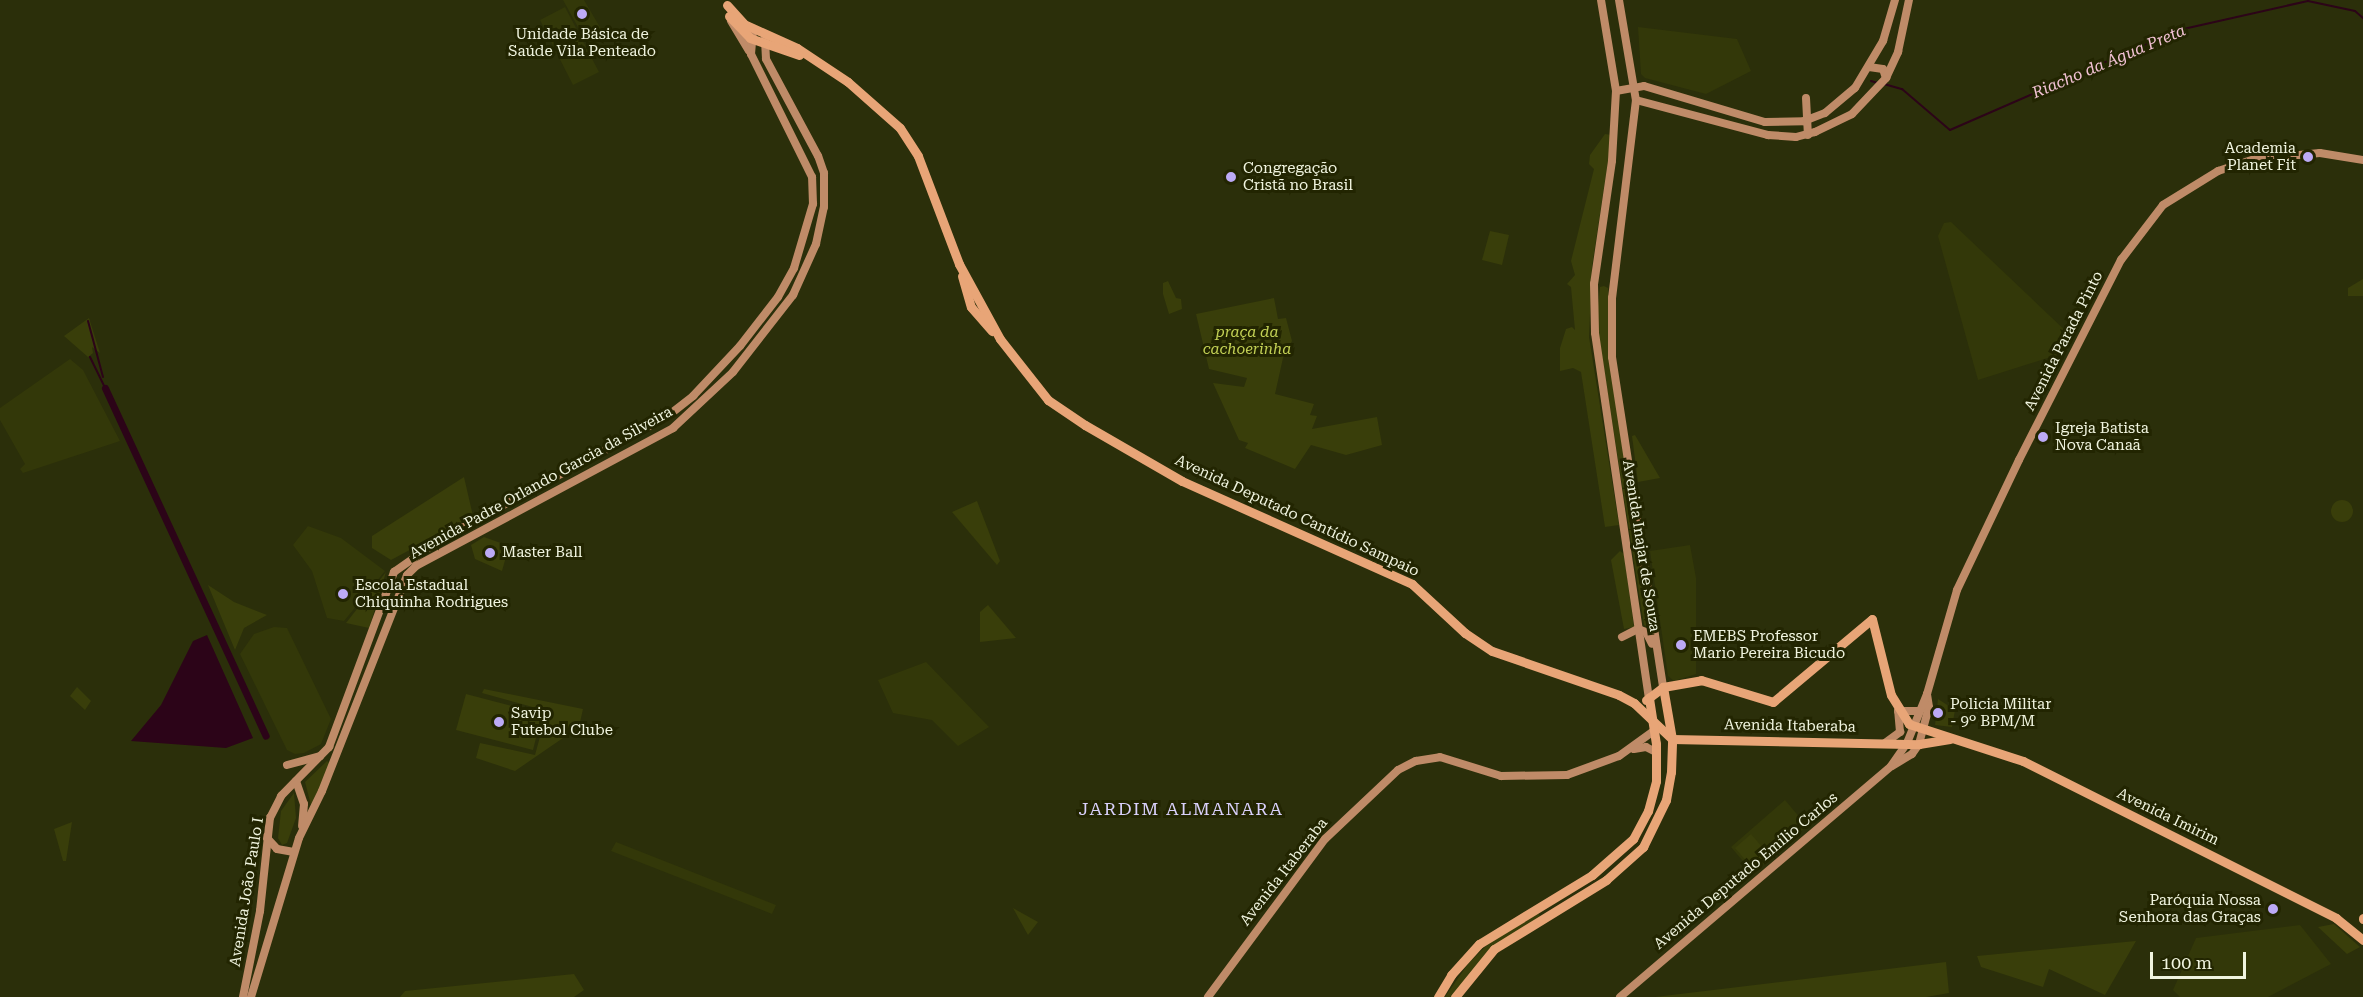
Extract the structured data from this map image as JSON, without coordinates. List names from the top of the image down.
{
  "streets": {
    "main road": [
      "Avenida Parada Pinto",
      "Avenida Padre Orlando Garcia da Silveira",
      "Avenida Deputado Cantídio Sampaio",
      "Avenida Inajar de Souza",
      "Avenida Itaberaba",
      "Avenida Imirim",
      "Avenida Deputado Emílio Carlos",
      "Avenida João Paulo I"
    ]
  },
  "crossings": [
    ["Avenida Parada Pinto", "Avenida Itaberaba"],
    ["Avenida Parada Pinto", "Avenida Imirim"],
    ["Avenida Parada Pinto", "Avenida Deputado Emílio Carlos"],
    ["Avenida Padre Orlando Garcia da Silveira", "Avenida Deputado Cantídio Sampaio"],
    ["Avenida Padre Orlando Garcia da Silveira", "Avenida João Paulo I"],
    ["Avenida Deputado Cantídio Sampaio", "Avenida Inajar de Souza"],
    ["Avenida Deputado Cantídio Sampaio", "Avenida Itaberaba"],
    ["Avenida Inajar de Souza", "Avenida Itaberaba"],
    ["Avenida Itaberaba", "Avenida Imirim"],
    ["Avenida Itaberaba", "Avenida Deputado Emílio Carlos"],
    ["Avenida Imirim", "Avenida Deputado Emílio Carlos"]
  ],
  "districts": ["JARDIM ALMANARA"],
  "water": ["Riacho da Água Preta"],
  "parks": ["praça da cachoerinha"],
  "places": [
    "Unidade Básica de Saúde Vila Penteado",
    "Academia Planet Fit",
    "Congregação Cristã no Brasil",
    "Igreja Batista Nova Canaã",
    "Master Ball",
    "Escola Estadual Chiquinha Rodrigues",
    "EMEBS Professor Mario Pereira Bicudo",
    "Policia Militar - 9º BPM/M",
    "Savip Futebol Clube",
    "Paróquia Nossa Senhora das Graças"
  ],
  "scale_bar": "100 m"
}
